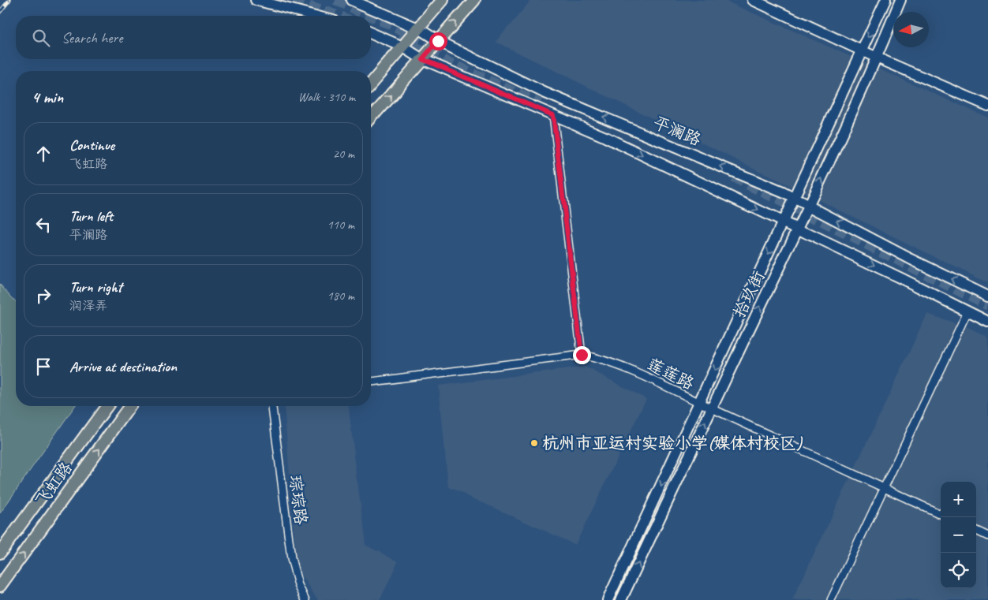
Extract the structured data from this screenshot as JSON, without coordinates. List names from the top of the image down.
{
  "streets": {
    "main road": ["平澜路", "拾玖街", "飞虹路"],
    "street": ["莲莲路", "琮琮路"]
  },
  "crossings": [
    ["平澜路", "拾玖街"],
    ["拾玖街", "莲莲路"]
  ],
  "places": ["杭州市亚运村实验小学(媒体村校区)"],
  "north": "left",
  "page": {
    "search": "Search here",
    "heading": ["4 min", "Walk · 310 m"],
    "list": [
      ["Continue", "飞虹路", "20 m"],
      ["Turn left", "平澜路", "110 m"],
      ["Turn right", "润泽弄", "180 m"],
      "Arrive at destination"
    ],
    "map_buttons": ["+", "−"]
  }
}
